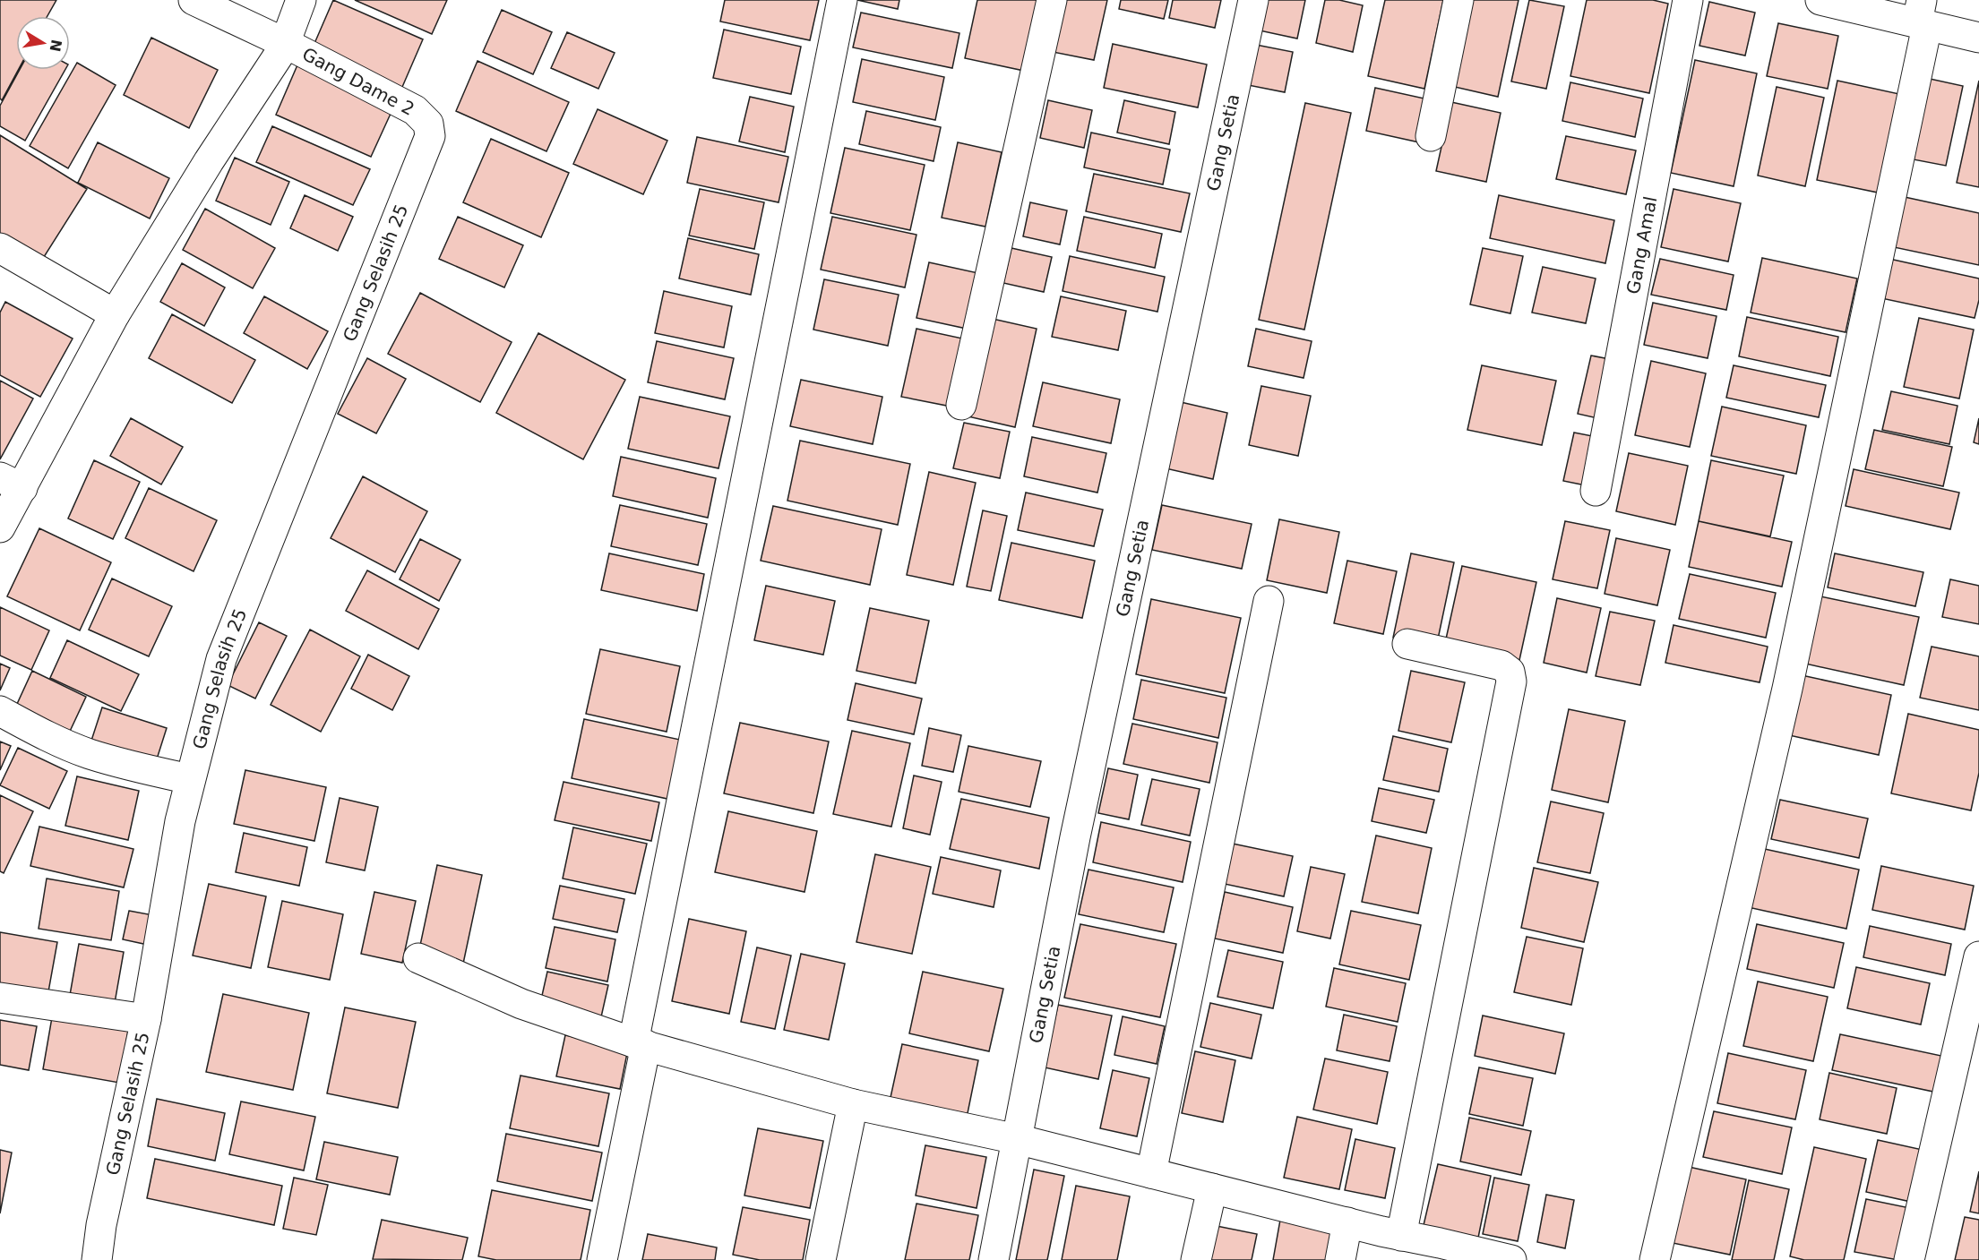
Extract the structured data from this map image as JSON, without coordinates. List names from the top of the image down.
{
  "streets": {
    "street": [
      "Gang Dame 2",
      "Gang Setia",
      "Gang Amal",
      "Gang Selasih 25"
    ]
  },
  "crossings": [
    ["Gang Dame 2", "Gang Selasih 25"]
  ],
  "north": "right"
}
